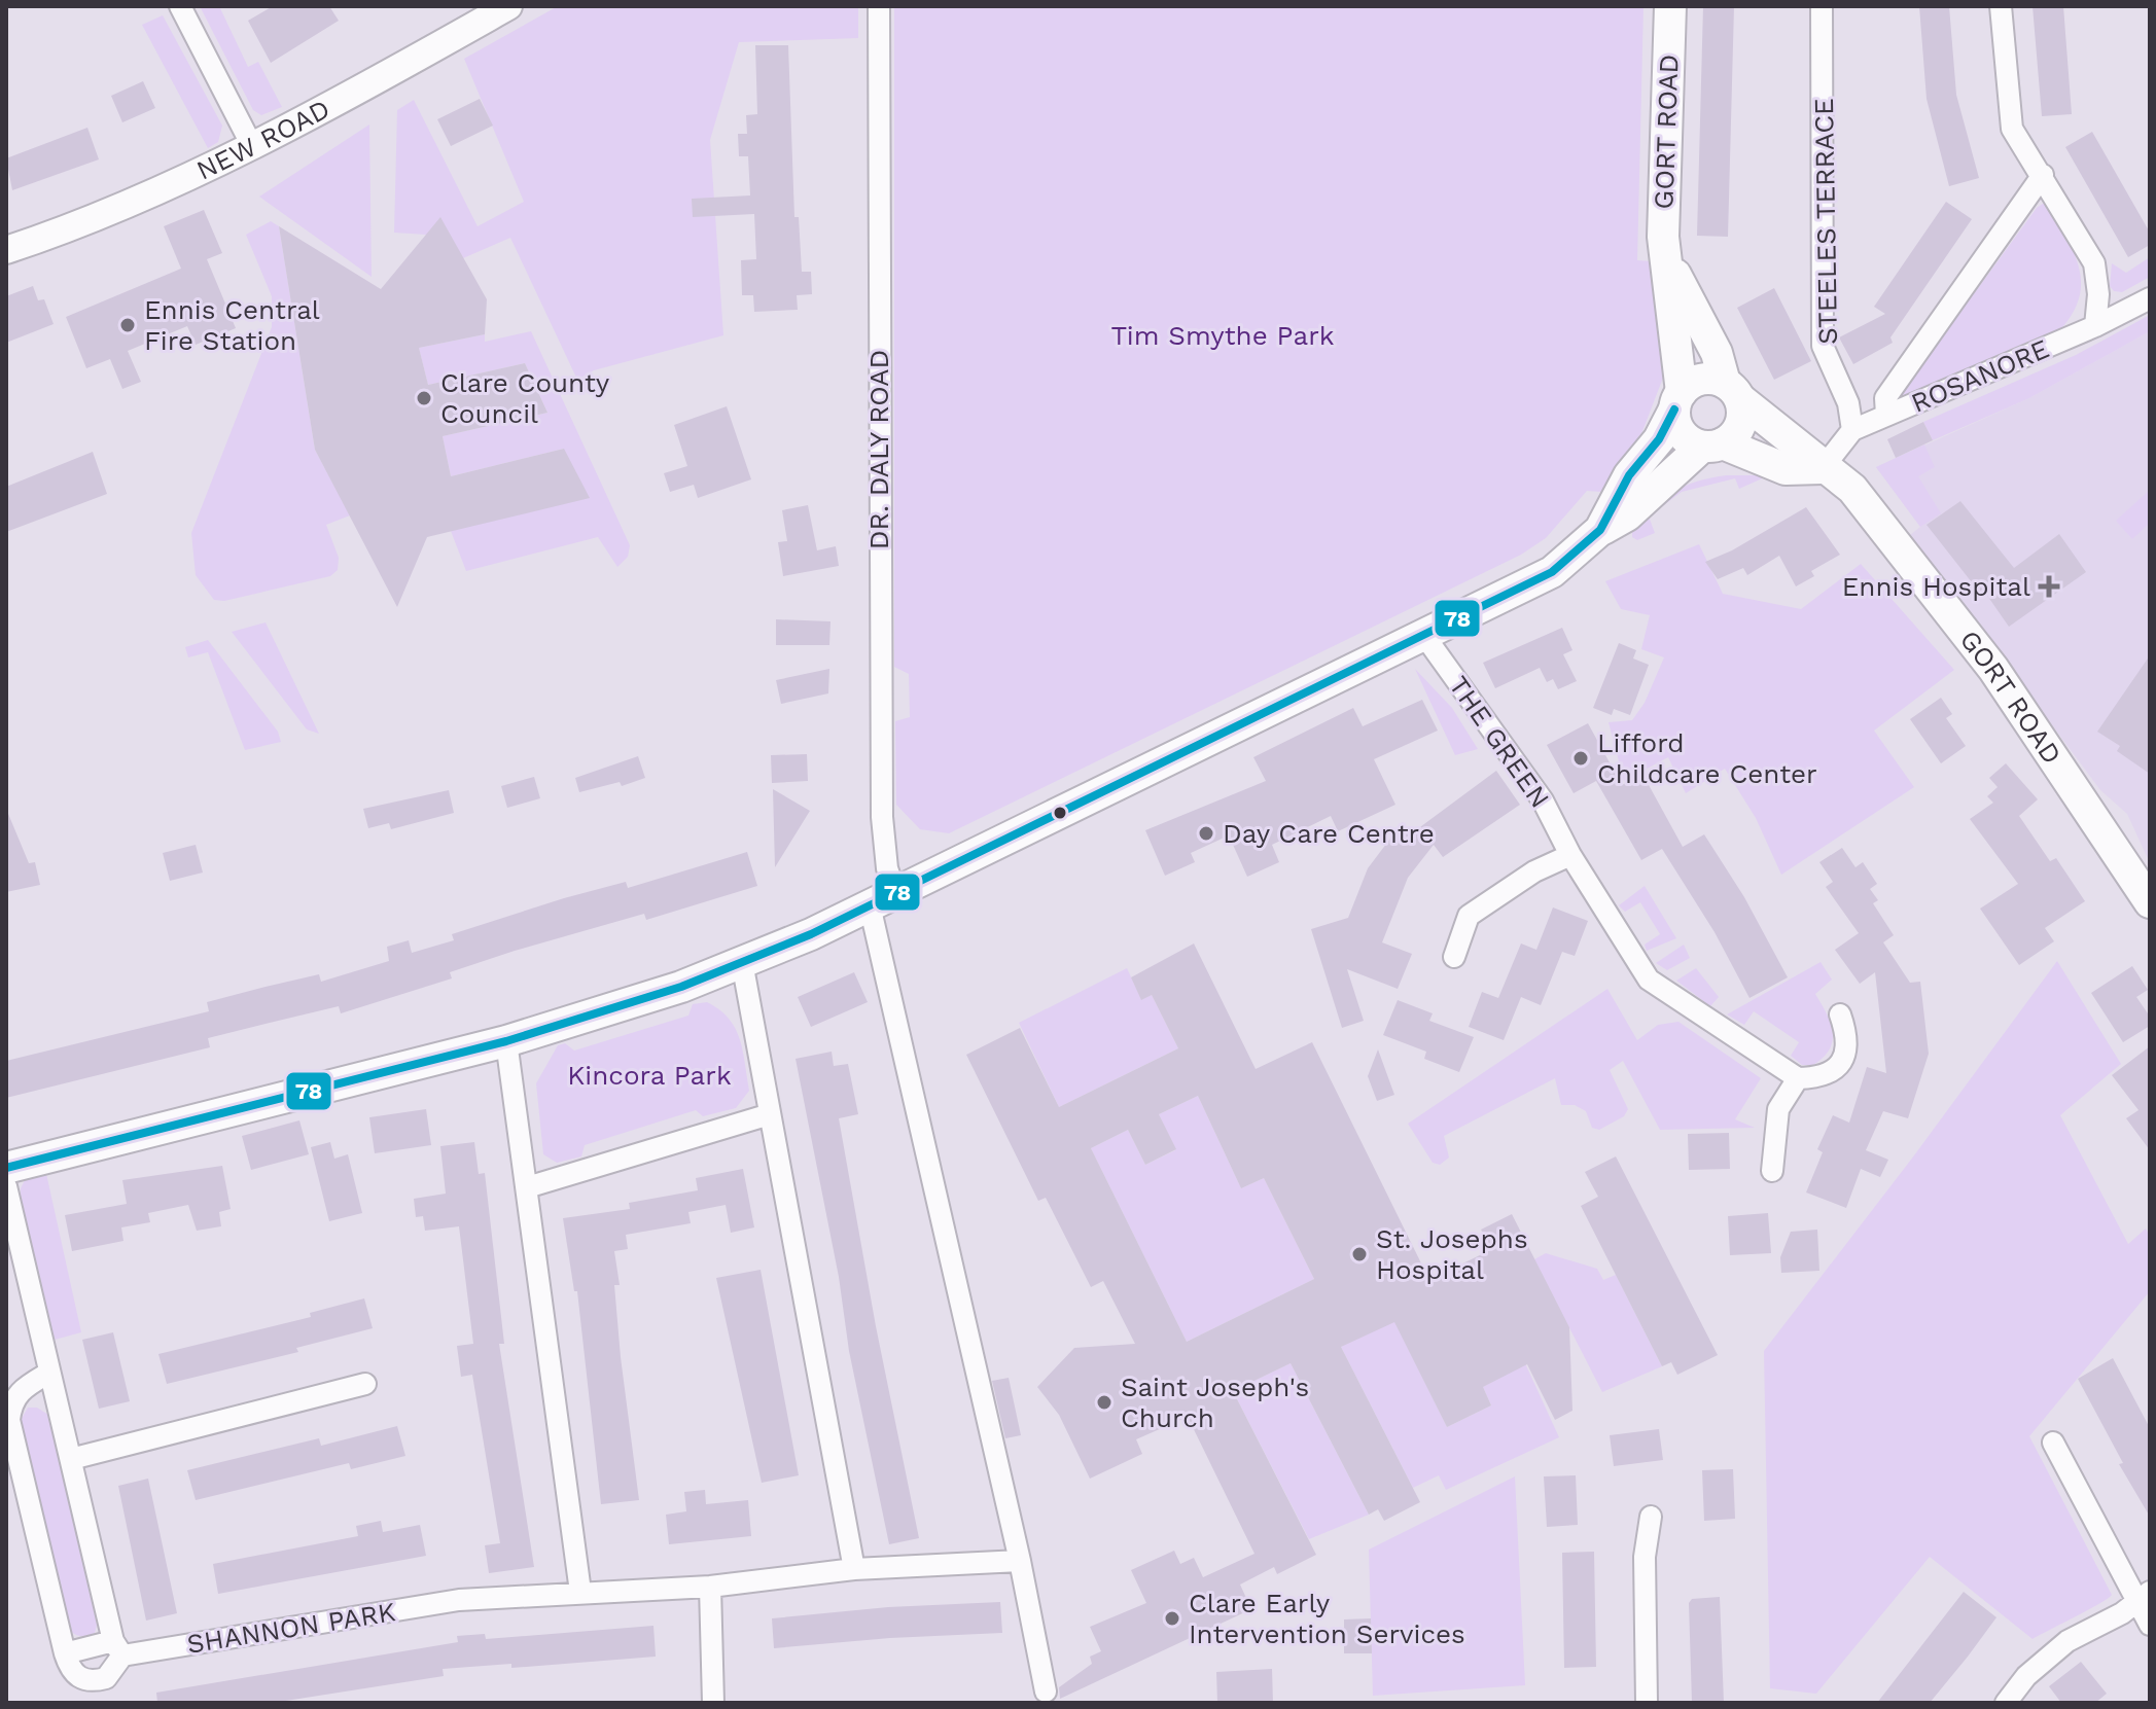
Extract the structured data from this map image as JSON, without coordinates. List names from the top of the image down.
{
  "streets": {
    "main road": ["GORT ROAD"],
    "street": [
      "NEW ROAD",
      "STEELES TERRACE",
      "ROSANORE",
      "DR. DALY ROAD",
      "THE GREEN",
      "SHANNON PARK"
    ]
  },
  "crossings": [
    ["GORT ROAD", "ROSANORE"],
    ["STEELES TERRACE", "ROSANORE"]
  ],
  "parks": ["Tim Smythe Park", "Kincora Park"],
  "places": {
    "other": [
      "Ennis Central Fire Station",
      "Clare County Council",
      "Lifford Childcare Center",
      "Day Care Centre",
      "St. Josephs Hospital",
      "Saint Joseph's Church",
      "Clare Early Intervention Services"
    ],
    "health": ["Ennis Hospital"]
  },
  "lines": ["transit line 78"]
}
